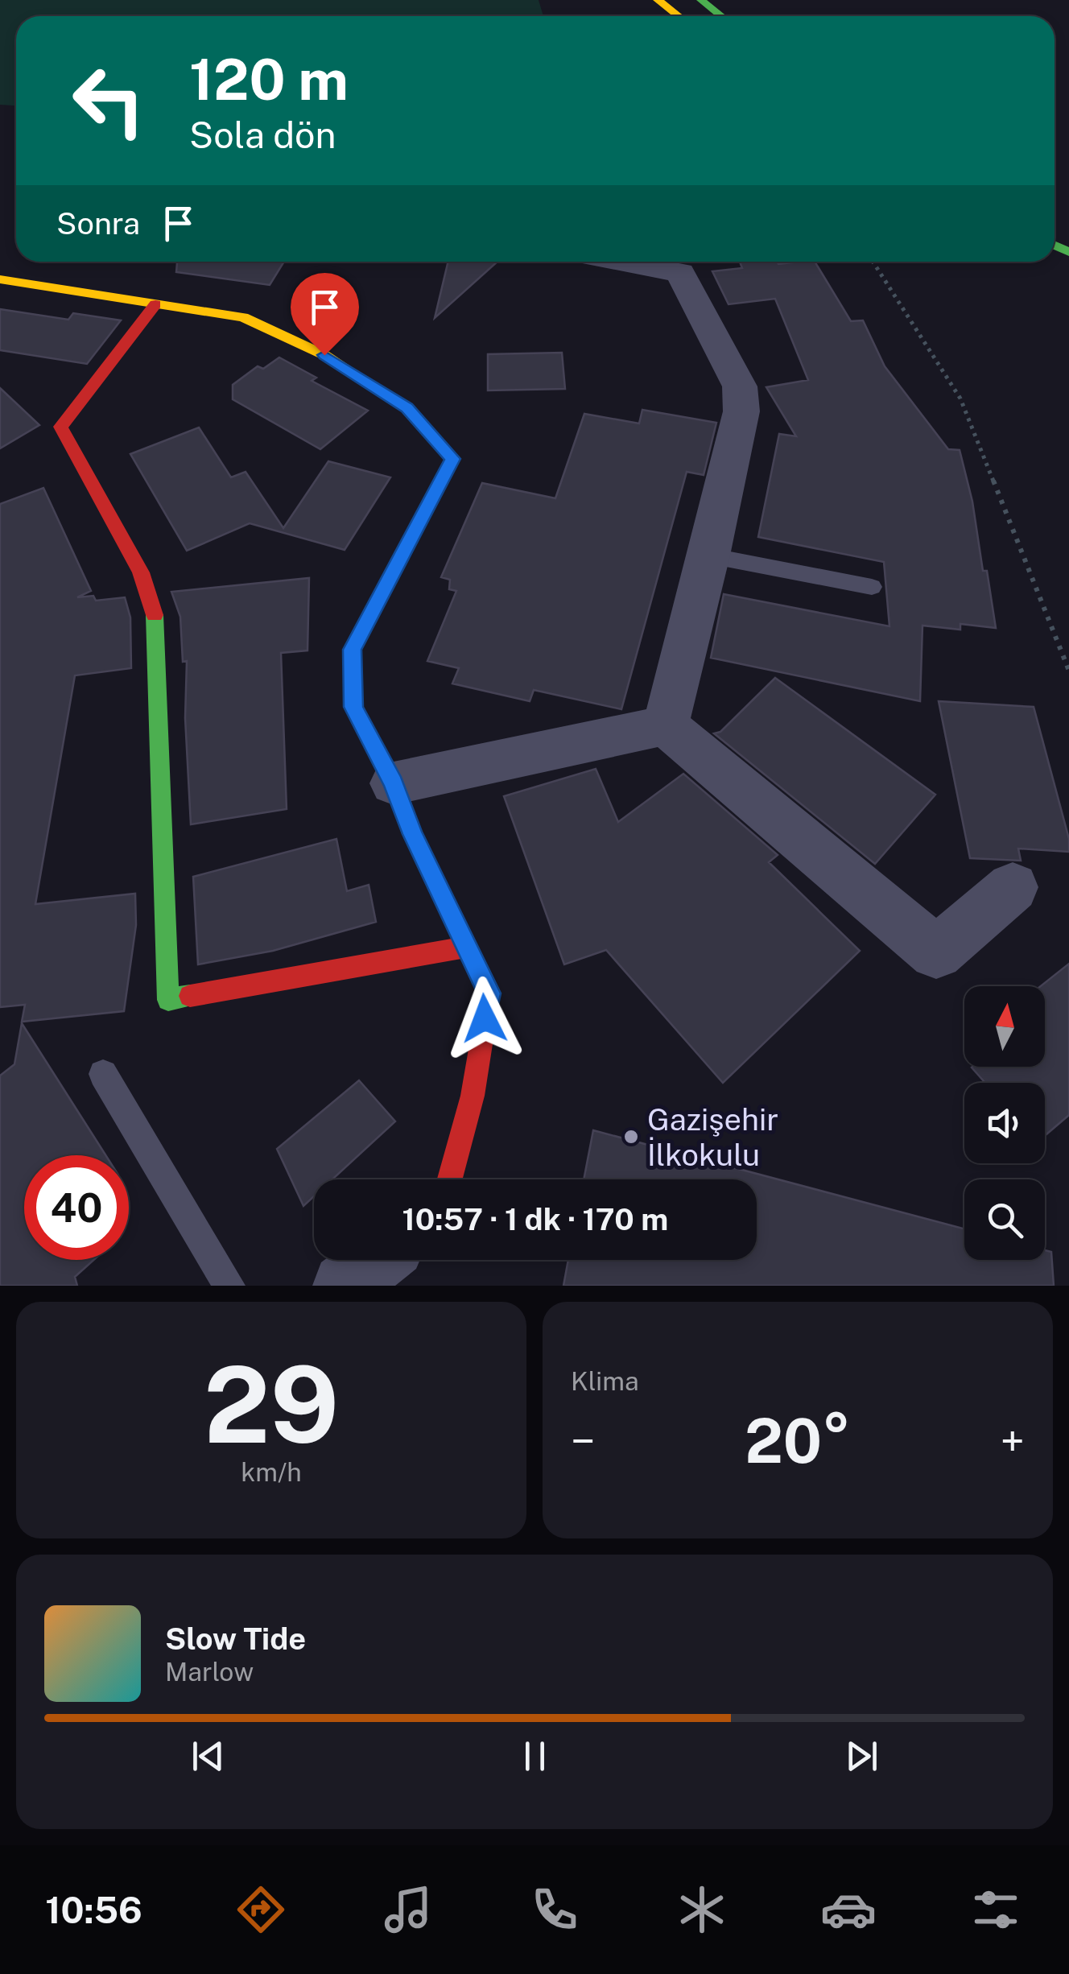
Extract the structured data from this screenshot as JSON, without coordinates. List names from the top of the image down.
{
  "places": ["Gazişehir İlkokulu"],
  "north": "top",
  "page": {
    "turn": ["120 m", "Sola dön"],
    "then": "Sonra",
    "limit": "40",
    "trip": "10:57 · 1 dk · 170 m",
    "tile": [
      ["29", "km/h"],
      "Klima"
    ],
    "heat": ["−", "20°", "+"],
    "song": ["Slow Tide", "Marlow"],
    "tabs": "10:56"
  }
}
